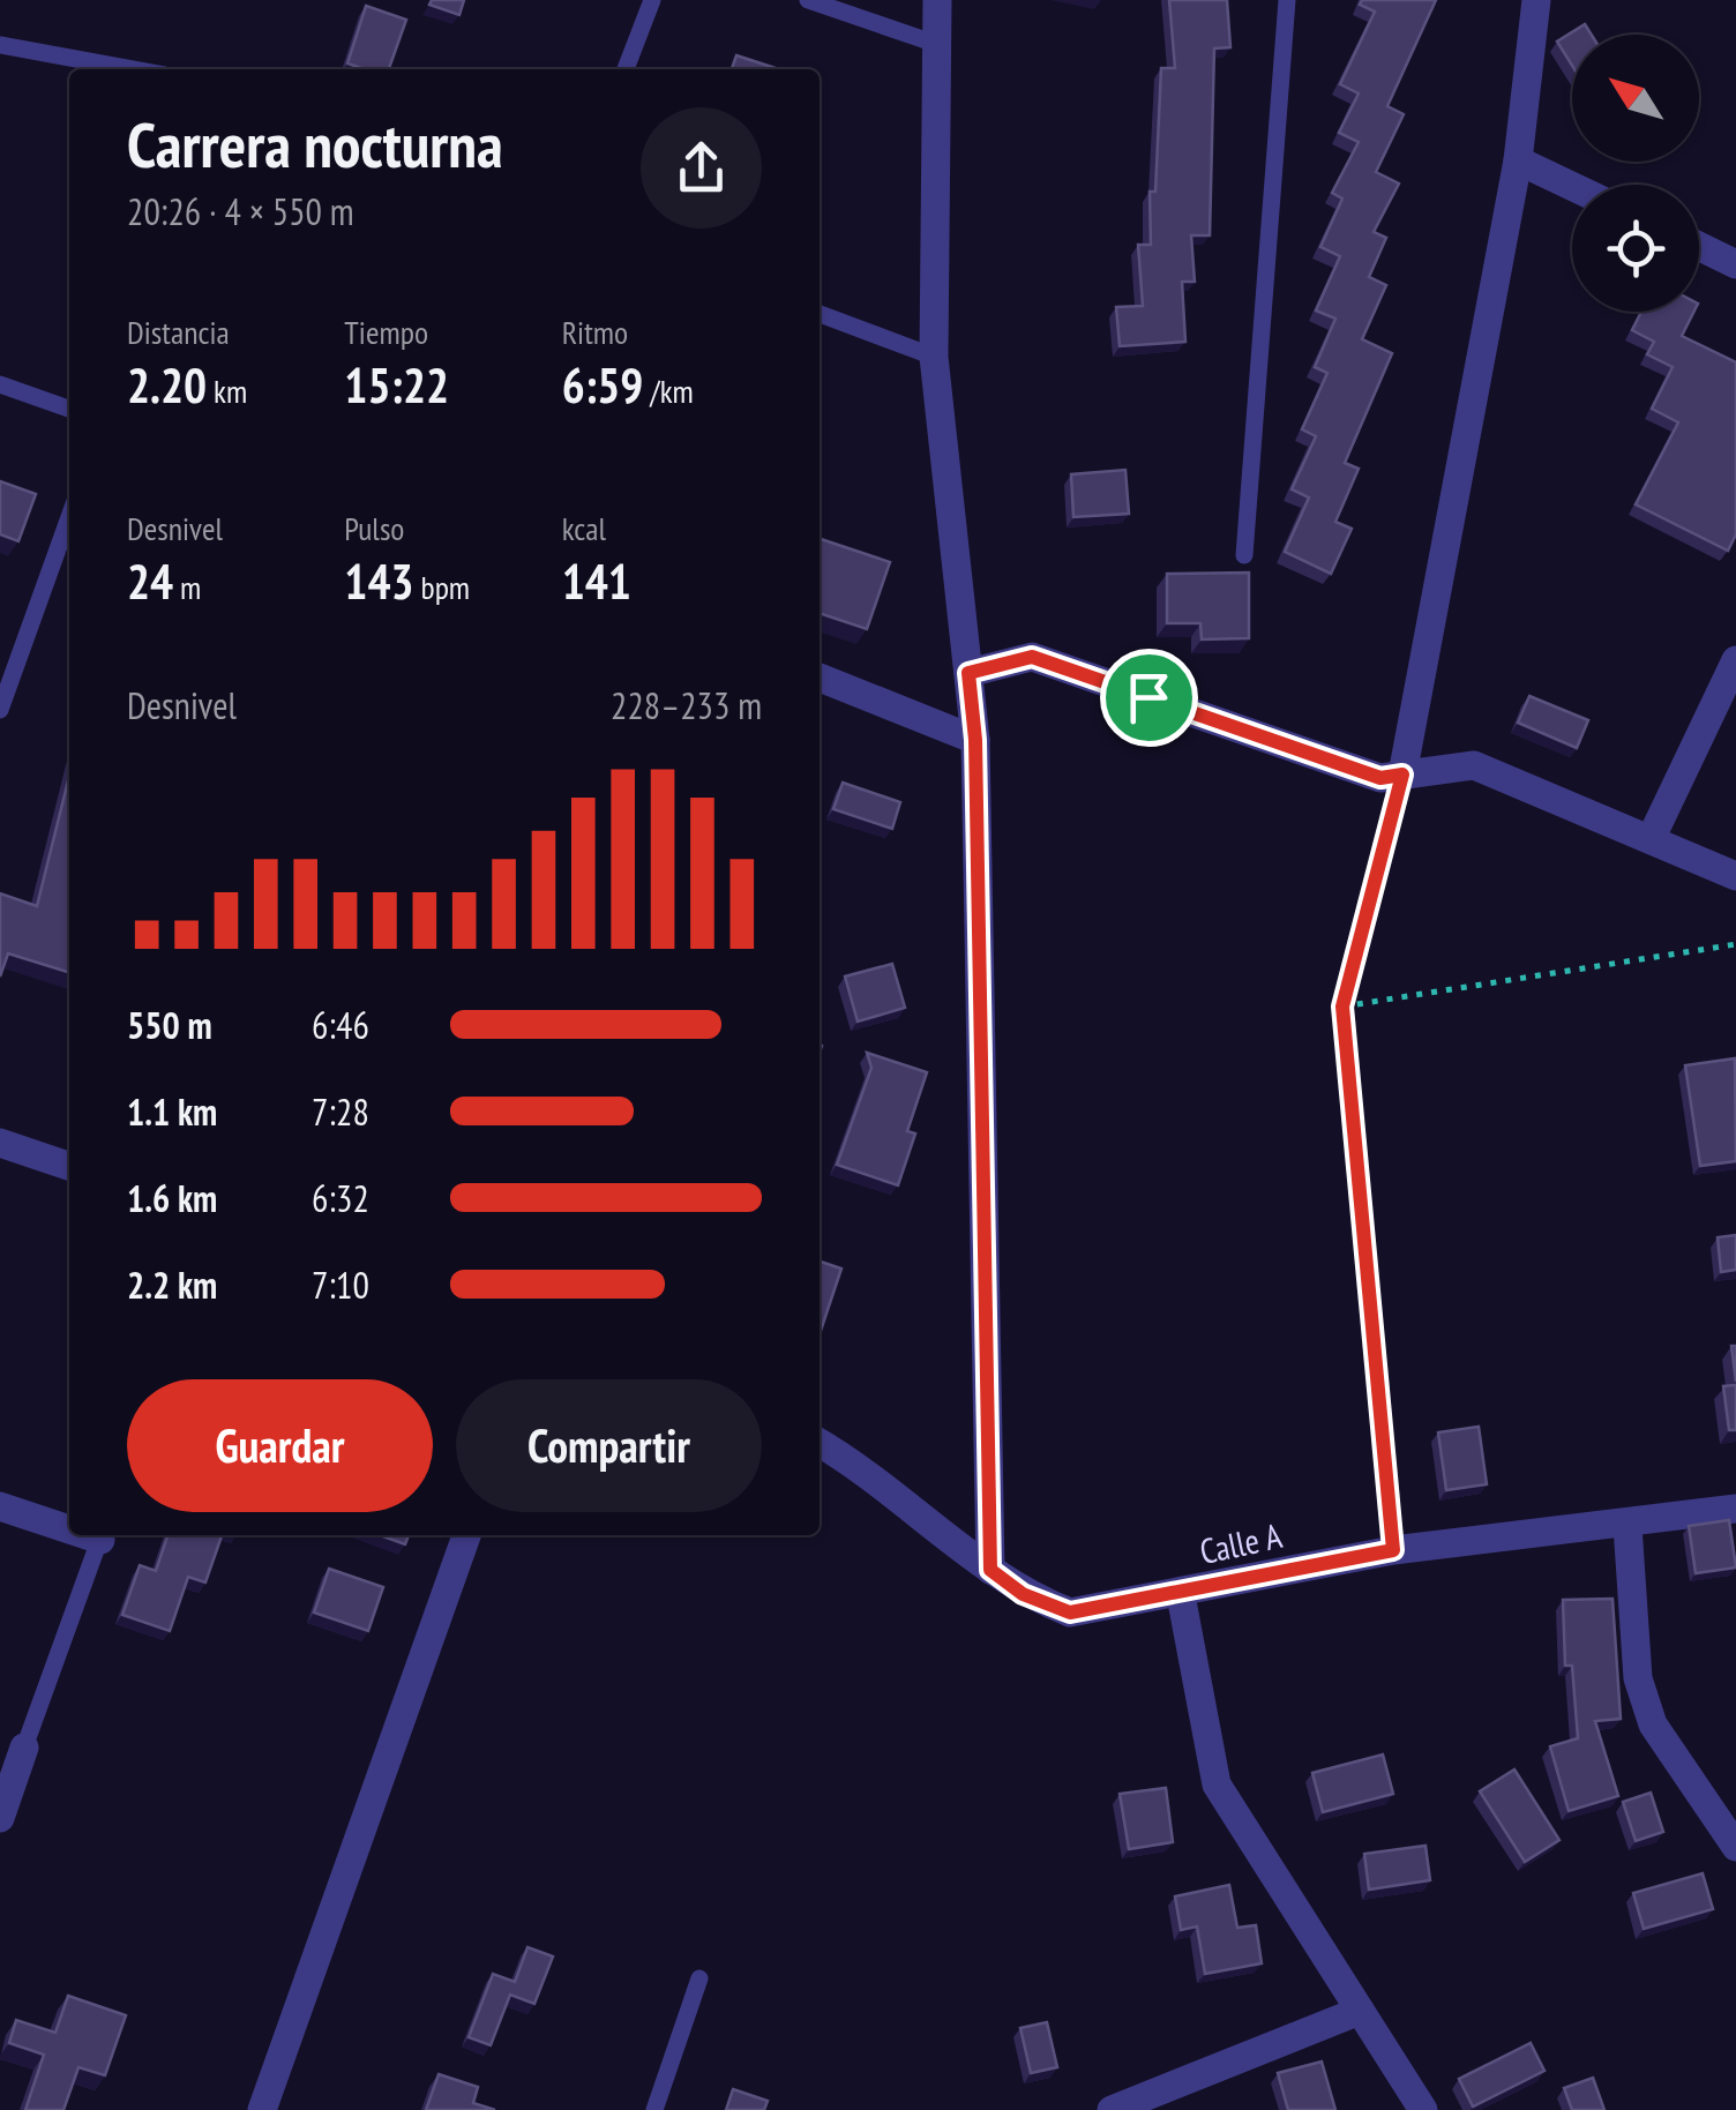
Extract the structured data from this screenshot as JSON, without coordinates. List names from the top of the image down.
{
  "streets": {
    "street": ["Calle A"]
  },
  "north": "top left",
  "page": {
    "heading": ["Carrera nocturna", "20:26 · 4 × 550 m"],
    "stats": [
      ["Distancia", "2.20 km"],
      ["Tiempo", "15:22"],
      ["Ritmo", "6:59 /km"],
      ["Desnivel", "24 m"],
      ["Pulso", "143 bpm"],
      ["kcal", "141"]
    ],
    "chart": ["Desnivel", "228–233 m"],
    "list": [
      {
        "name": "550 m",
        "note": "6:46"
      },
      {
        "name": "1.1 km",
        "note": "7:28"
      },
      {
        "name": "1.6 km",
        "note": "6:32"
      },
      {
        "name": "2.2 km",
        "note": "7:10"
      }
    ],
    "buttons": ["Guardar", "Compartir"]
  }
}
